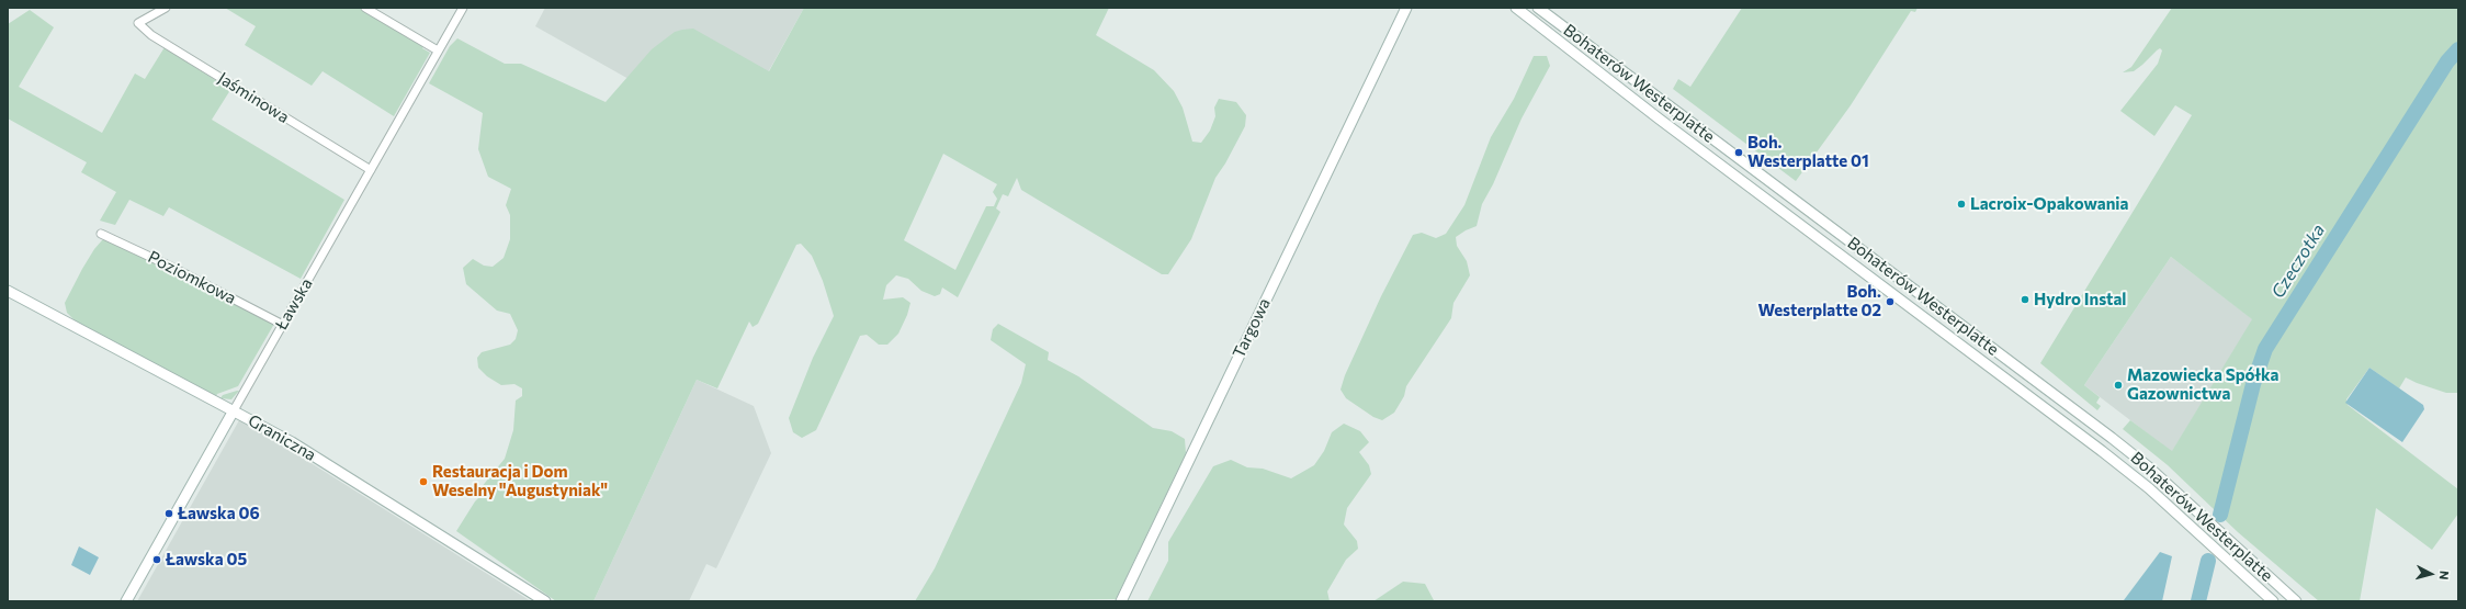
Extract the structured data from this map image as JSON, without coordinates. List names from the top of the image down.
{
  "streets": {
    "main road": [
      "Bohaterów Westerplatte",
      "Ławska",
      "Targowa",
      "Graniczna"
    ],
    "street": ["Jaśminowa", "Poziomkowa"]
  },
  "crossings": [
    ["Jaśminowa", "Ławska"],
    ["Poziomkowa", "Ławska"],
    ["Ławska", "Graniczna"]
  ],
  "water": ["Czeczotka"],
  "places": [
    "Boh. Westerplatte 01",
    "Lacroix-Opakowania",
    "Hydro Instal",
    "Boh. Westerplatte 02",
    "Mazowiecka Spółka Gazownictwa",
    "Restauracja i Dom Weselny \"Augustyniak\"",
    "Ławska 06",
    "Ławska 05"
  ],
  "north": "right"
}
